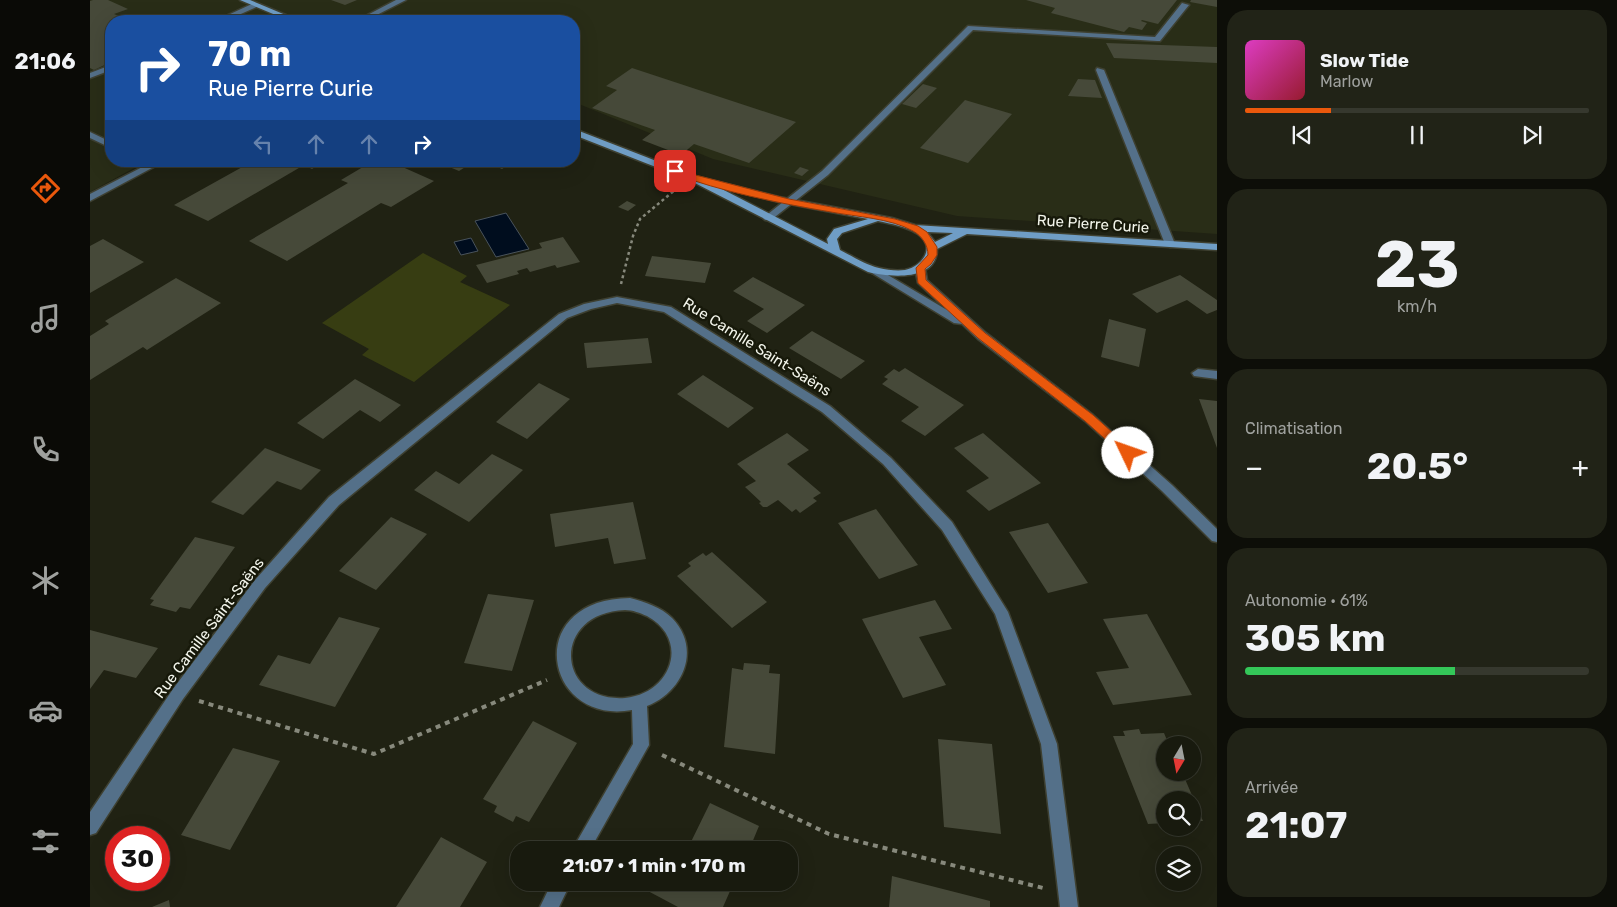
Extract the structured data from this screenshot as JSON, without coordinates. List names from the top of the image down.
{
  "streets": {
    "street": ["Rue Pierre Curie", "Rue Camille Saint-Saëns"]
  },
  "north": "bottom",
  "page": {
    "tabs": "21:06",
    "turn": ["70 m", "Rue Pierre Curie"],
    "song": ["Slow Tide", "Marlow"],
    "tile": [
      ["23", "km/h"],
      "Climatisation",
      ["Autonomie · 61%", "305 km"],
      ["Arrivée", "21:07"]
    ],
    "heat": ["−", "20.5°", "+"],
    "limit": "30",
    "trip": "21:07 · 1 min · 170 m"
  }
}
